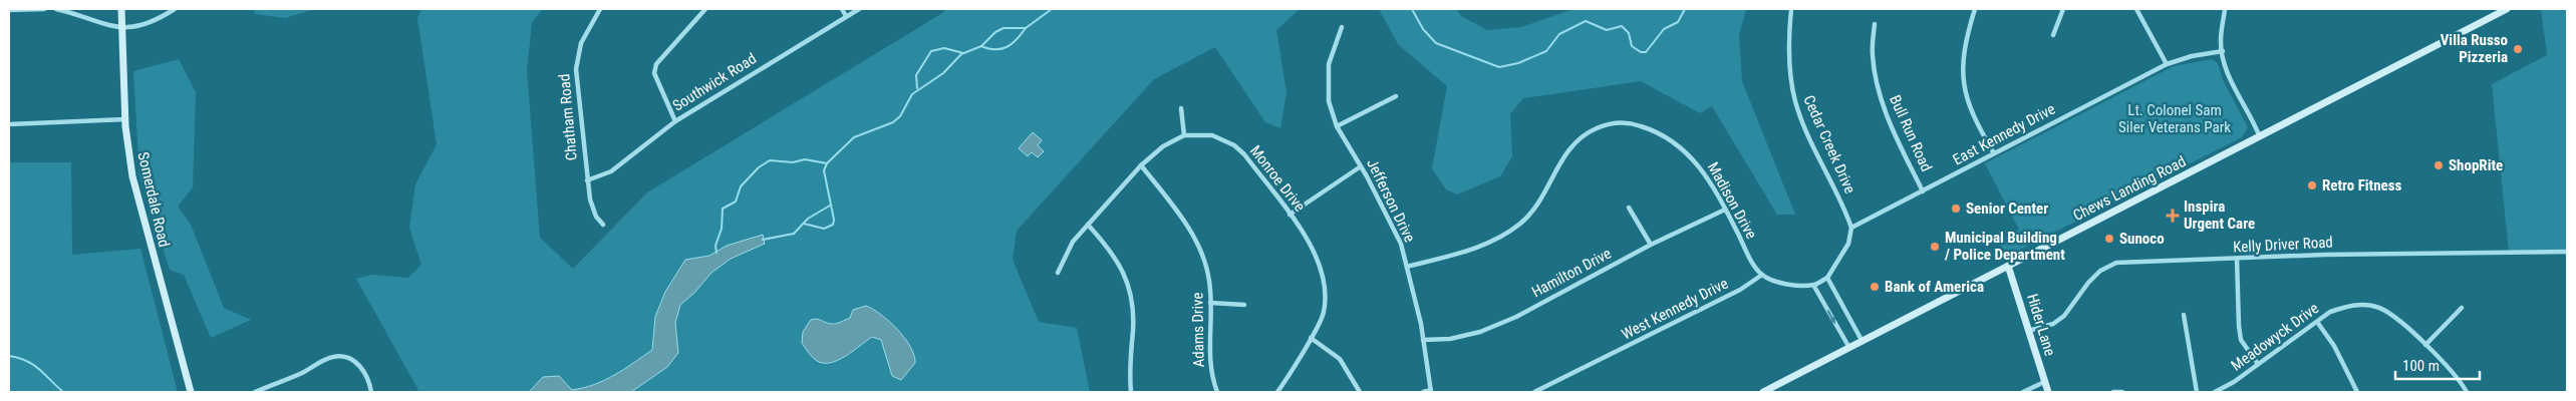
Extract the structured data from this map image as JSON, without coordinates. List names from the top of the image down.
{
  "streets": {
    "main road": ["Chews Landing Road", "Somerdale Road", "Hider Lane"],
    "street": [
      "Southwick Road",
      "Chatham Road",
      "Bull Run Road",
      "East Kennedy Drive",
      "Cedar Creek Drive",
      "Monroe Drive",
      "Jefferson Drive",
      "Madison Drive",
      "Kelly Driver Road",
      "Hamilton Drive",
      "West Kennedy Drive",
      "Adams Drive",
      "Meadowyck Drive"
    ]
  },
  "crossings": [
    ["Southwick Road", "Chatham Road"],
    ["Bull Run Road", "East Kennedy Drive"],
    ["East Kennedy Drive", "Cedar Creek Drive"],
    ["Monroe Drive", "Adams Drive"],
    ["Chews Landing Road", "Hider Lane"],
    ["Jefferson Drive", "Madison Drive"],
    ["Jefferson Drive", "Hamilton Drive"],
    ["Madison Drive", "Hamilton Drive"],
    ["Madison Drive", "West Kennedy Drive"],
    ["Kelly Driver Road", "Hider Lane"]
  ],
  "parks": ["Lt. Colonel Sam Siler Veterans Park"],
  "places": {
    "other": [
      "Villa Russo Pizzeria",
      "ShopRite",
      "Retro Fitness",
      "Senior Center",
      "Sunoco",
      "Municipal Building / Police Department",
      "Bank of America"
    ],
    "health": ["Inspira Urgent Care"]
  },
  "scale_bar": "100 m"
}
